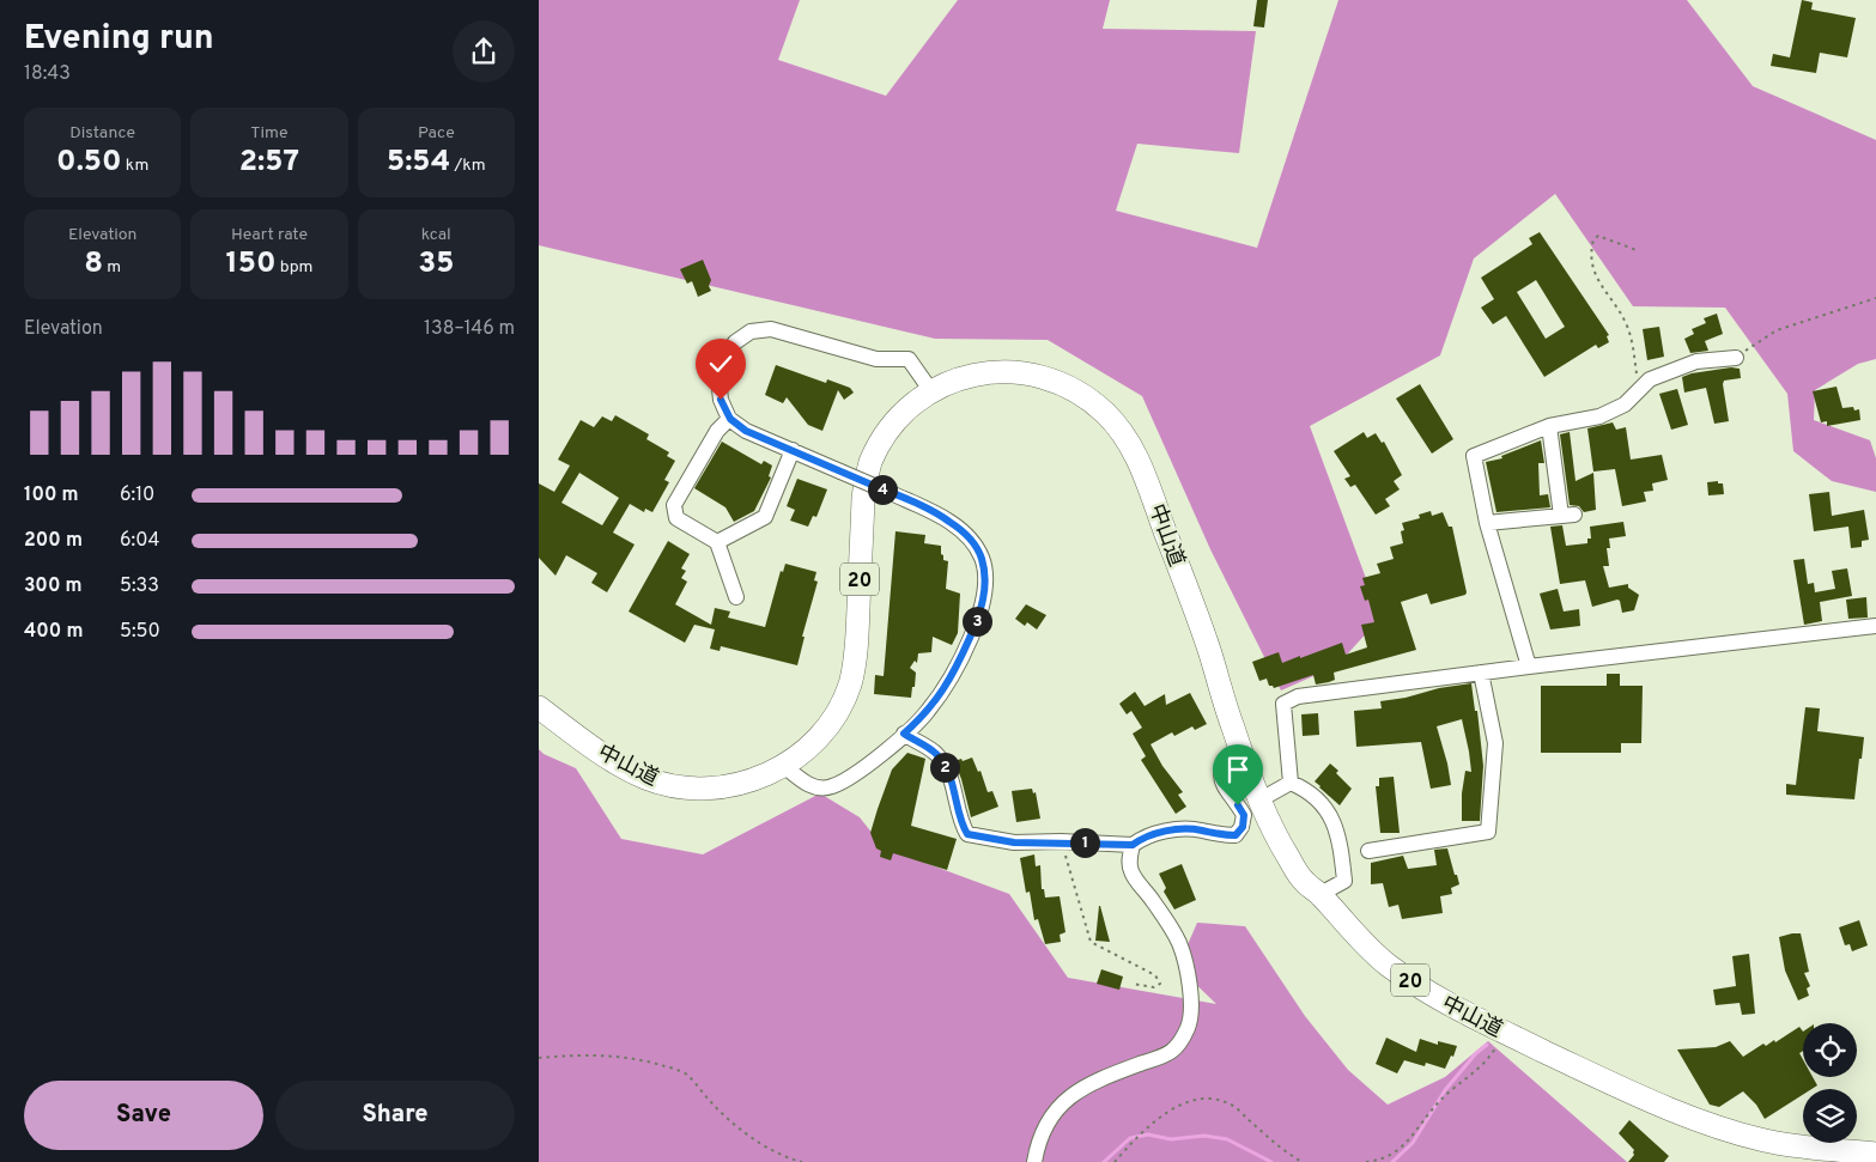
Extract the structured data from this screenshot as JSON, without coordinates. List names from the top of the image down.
{
  "streets": {
    "highway": ["中山道", "20"]
  },
  "page": {
    "heading": ["Evening run", "18:43"],
    "stats": [
      ["Distance", "0.50 km"],
      ["Time", "2:57"],
      ["Pace", "5:54 /km"],
      ["Elevation", "8 m"],
      ["Heart rate", "150 bpm"],
      ["kcal", "35"]
    ],
    "chart": ["Elevation", "138–146 m"],
    "list": [
      {
        "name": "100 m",
        "note": "6:10"
      },
      {
        "name": "200 m",
        "note": "6:04"
      },
      {
        "name": "300 m",
        "note": "5:33"
      },
      {
        "name": "400 m",
        "note": "5:50"
      }
    ],
    "pins": [
      "4",
      "3",
      "2",
      "1"
    ],
    "buttons": ["Save", "Share"]
  }
}
